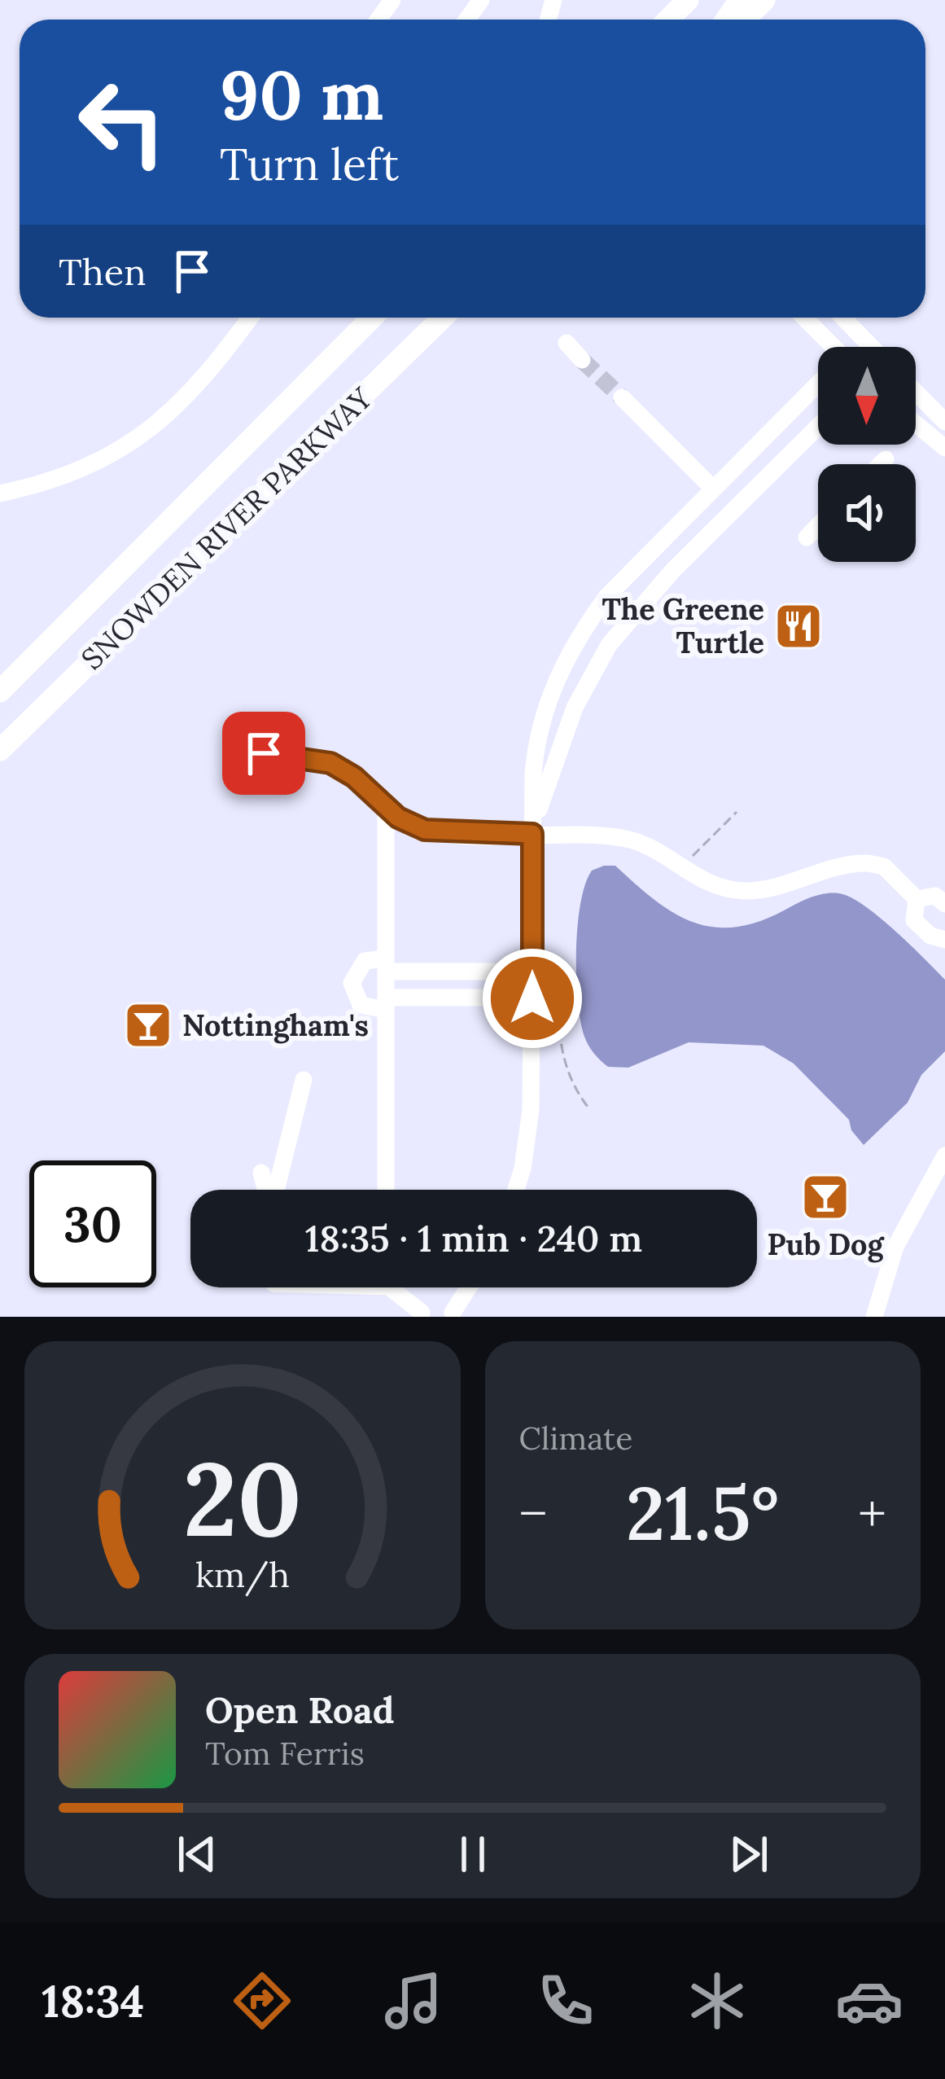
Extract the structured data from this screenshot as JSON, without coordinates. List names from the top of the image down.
{
  "streets": {
    "main road": ["SNOWDEN RIVER PARKWAY"]
  },
  "places": {
    "restaurant": ["The Greene Turtle"],
    "bar": ["Nottingham's", "Pub Dog"]
  },
  "north": "bottom",
  "page": {
    "turn": ["90 m", "Turn left"],
    "then": "Then",
    "limit": "30",
    "trip": "18:35 · 1 min · 240 m",
    "tile": "Climate",
    "heat": ["−", "21.5°", "+"],
    "song": ["Open Road", "Tom Ferris"],
    "tabs": "18:34",
    "gauge": ["20", "km/h"]
  }
}
